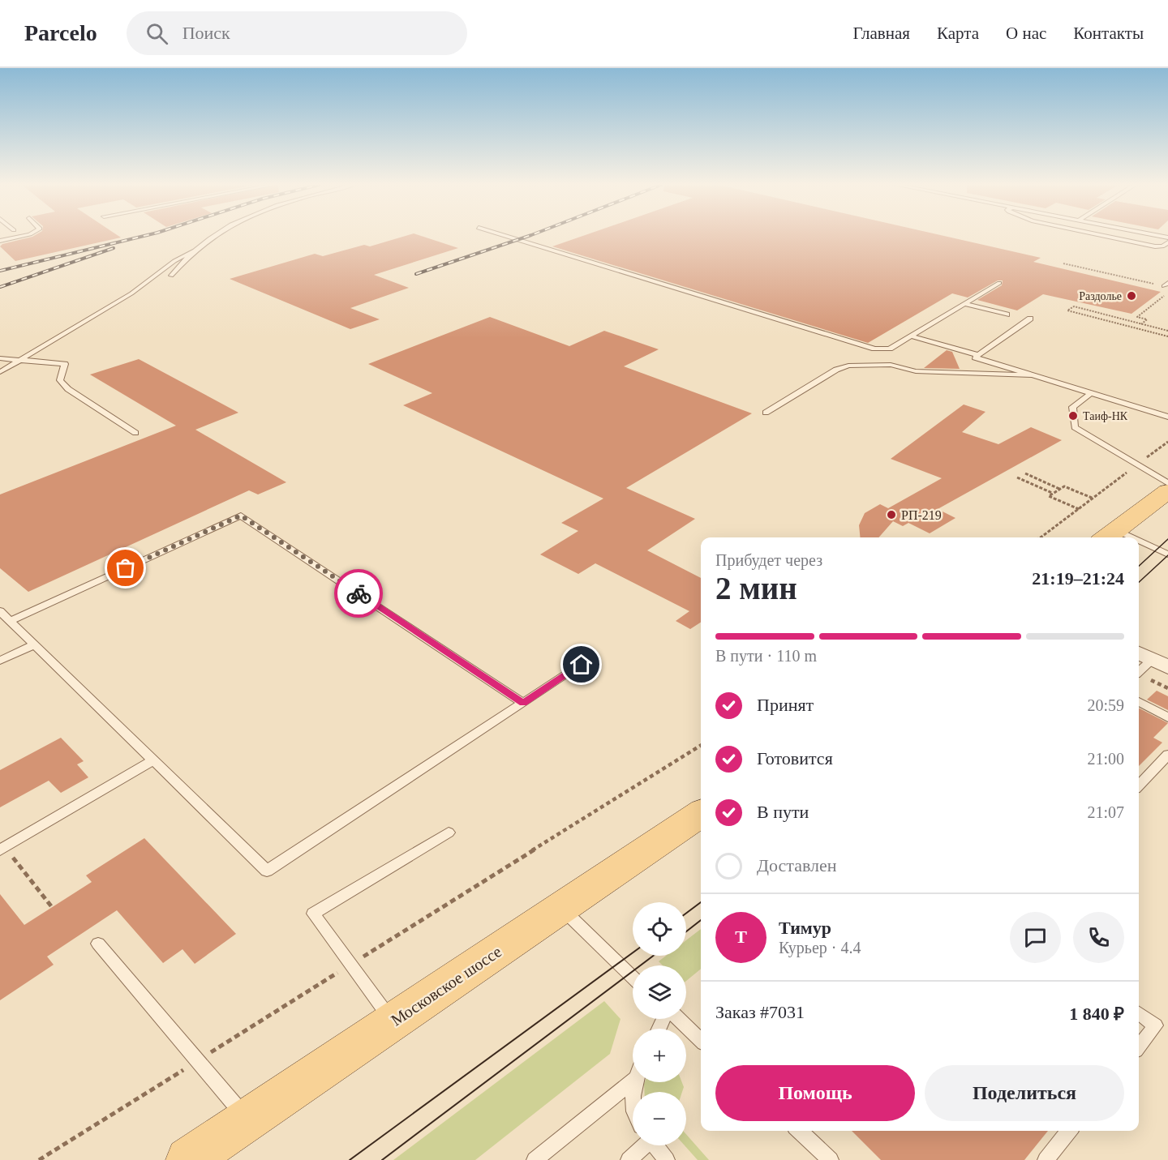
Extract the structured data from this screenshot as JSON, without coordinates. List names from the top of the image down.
{
  "streets": {
    "main road": ["Московское шоссе"]
  },
  "places": ["Раздолье", "Таиф-НК", "РП-219"],
  "page": {
    "header": "Parcelo",
    "search": "Поиск",
    "nav": [
      "Главная",
      "Карта",
      "О нас",
      "Контакты"
    ],
    "heading": ["2 мин", "Прибудет через", "21:19–21:24"],
    "panel": [
      "Тимур",
      "Курьер · 4.4",
      "Заказ #7031",
      "1 840 ₽"
    ],
    "bar": "В пути · 110 m",
    "list": [
      ["Принят", "20:59"],
      ["Готовится", "21:00"],
      ["В пути", "21:07"],
      "Доставлен"
    ],
    "map_buttons": ["+", "−"],
    "round": "Т",
    "buttons": ["Помощь", "Поделиться"]
  }
}
